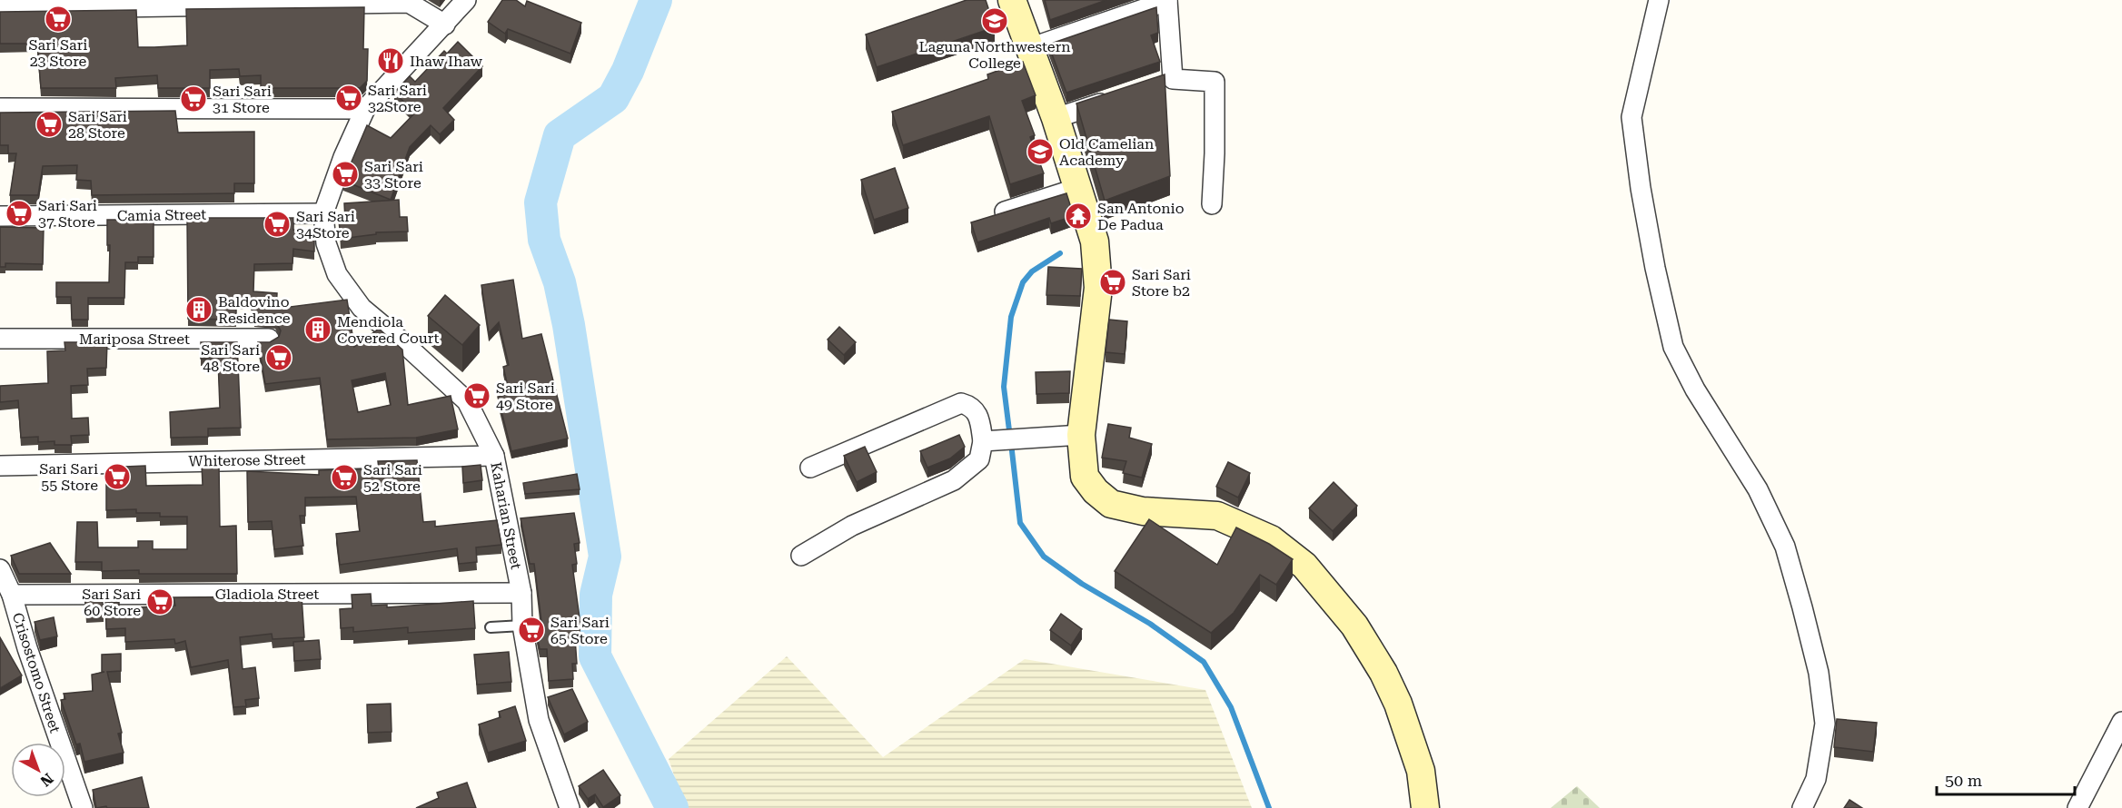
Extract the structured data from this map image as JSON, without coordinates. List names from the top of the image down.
{
  "streets": {
    "street": [
      "Camia Street",
      "Mariposa Street",
      "Whiterose Street",
      "Kaharian Street",
      "Gladiola Street",
      "Crisostomo Street"
    ]
  },
  "crossings": [
    ["Camia Street", "Kaharian Street"],
    ["Whiterose Street", "Kaharian Street"],
    ["Kaharian Street", "Gladiola Street"],
    ["Gladiola Street", "Crisostomo Street"]
  ],
  "places": {
    "supermarket": [
      "Sari Sari 23 Store",
      "Sari Sari 32Store",
      "Sari Sari 31 Store",
      "Sari Sari 28 Store",
      "Sari Sari 33 Store",
      "Sari Sari 37 Store",
      "Sari Sari 34Store",
      "Sari Sari Store b2",
      "Sari Sari 48 Store",
      "Sari Sari 49 Store",
      "Sari Sari 55 Store",
      "Sari Sari 52 Store",
      "Sari Sari 60 Store",
      "Sari Sari 65 Store"
    ],
    "school or university": ["Laguna Northwestern College", "Old Camelian Academy"],
    "restaurant": ["Ihaw Ihaw"],
    "temple": ["San Antonio De Padua"],
    "building": ["Baldovino Residence", "Mendiola Covered Court"]
  },
  "scale_bar": "50 m",
  "north": "bottom right"
}
